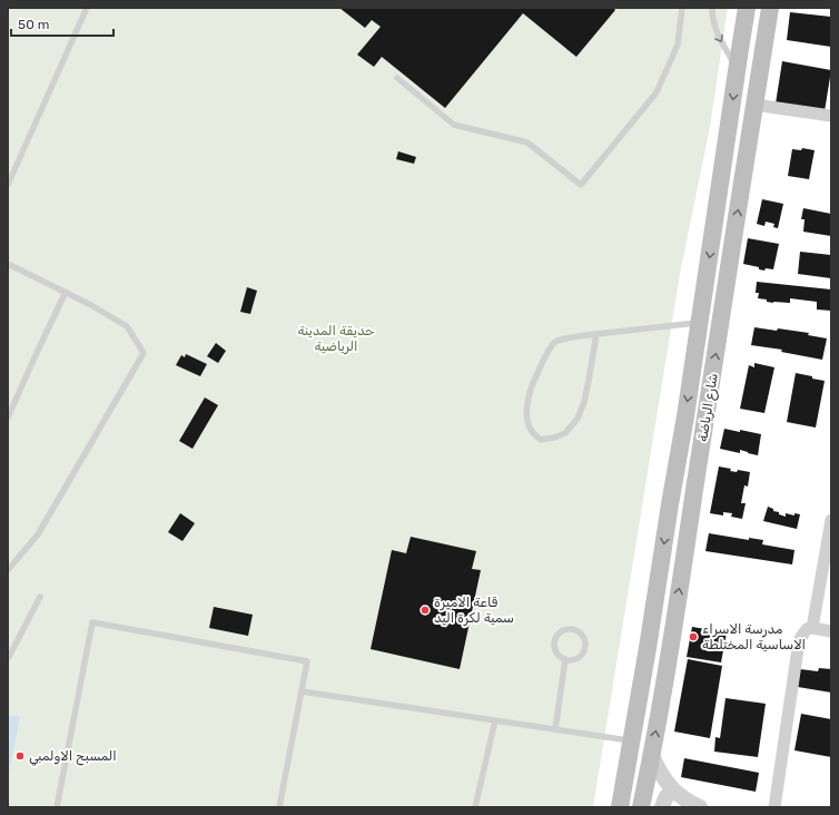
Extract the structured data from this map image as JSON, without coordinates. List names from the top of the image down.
{
  "streets": {
    "main road": ["شارع الرياضة"]
  },
  "parks": ["حديقة المدينة الرياضية"],
  "places": ["قاعة الاميرة سمية لكرة اليد", "مدرسة الاسراء الاساسية المختلطة", "المسبح الاولمبي"],
  "scale_bar": "50 m"
}
